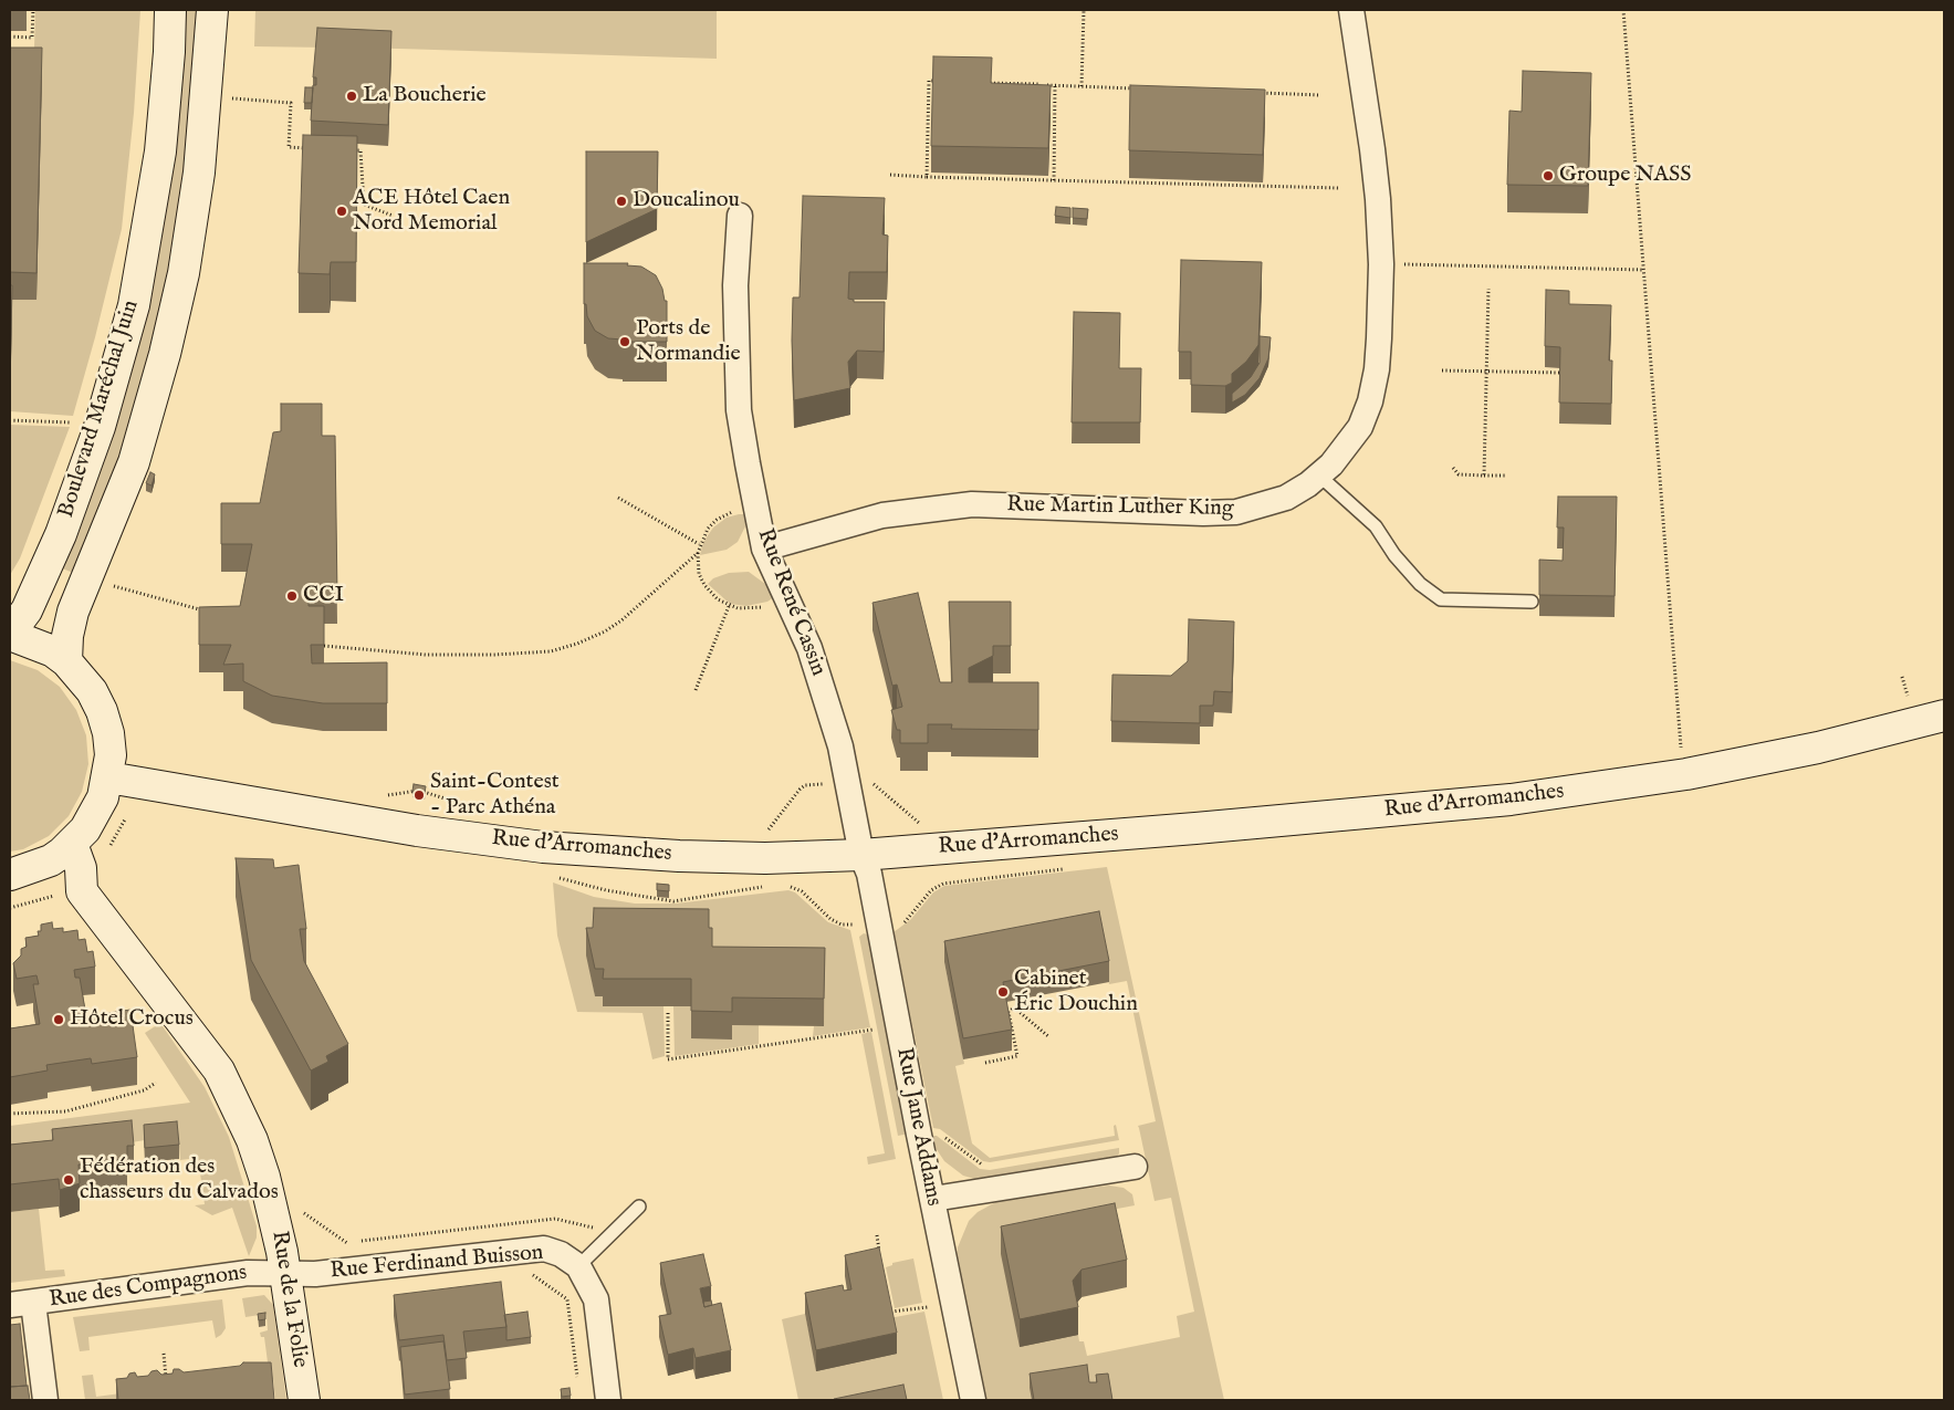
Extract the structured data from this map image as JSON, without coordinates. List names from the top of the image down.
{
  "streets": {
    "main road": ["Boulevard Maréchal Juin", "Rue d'Arromanches", "Rue de la Folie"],
    "street": [
      "Rue Martin Luther King",
      "Rue René Cassin",
      "Rue Jane Addams",
      "Rue Ferdinand Buisson",
      "Rue des Compagnons"
    ]
  },
  "crossings": [
    ["Rue Martin Luther King", "Rue René Cassin"],
    ["Rue René Cassin", "Rue d'Arromanches"],
    ["Rue René Cassin", "Rue Jane Addams"],
    ["Rue d'Arromanches", "Rue Jane Addams"],
    ["Rue Ferdinand Buisson", "Rue des Compagnons"],
    ["Rue Ferdinand Buisson", "Rue de la Folie"],
    ["Rue des Compagnons", "Rue de la Folie"]
  ],
  "places": [
    "La Boucherie",
    "Groupe NASS",
    "Doucalinou",
    "ACE Hôtel Caen Nord Memorial",
    "Ports de Normandie",
    "CCI",
    "Saint-Contest - Parc Athéna",
    "Cabinet Éric Douchin",
    "Hôtel Crocus",
    "Fédération des chasseurs du Calvados"
  ]
}
